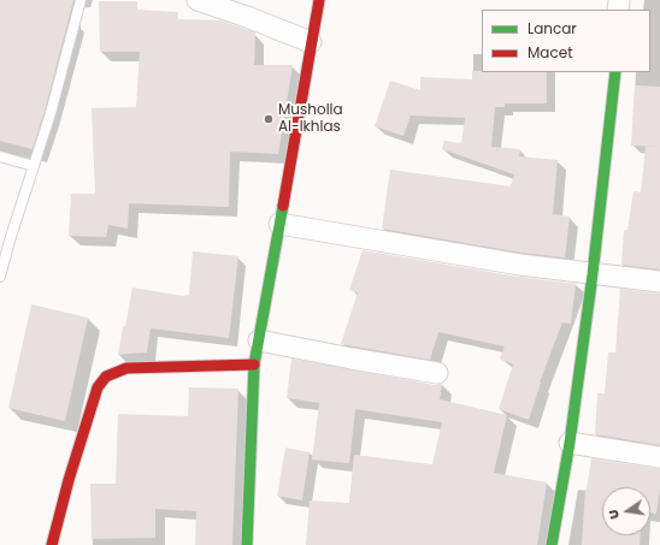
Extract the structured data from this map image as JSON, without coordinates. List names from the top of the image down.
{
  "places": ["Musholla Al-Ikhlas"],
  "legend": ["Lancar", "Macet"],
  "north": "left"
}
